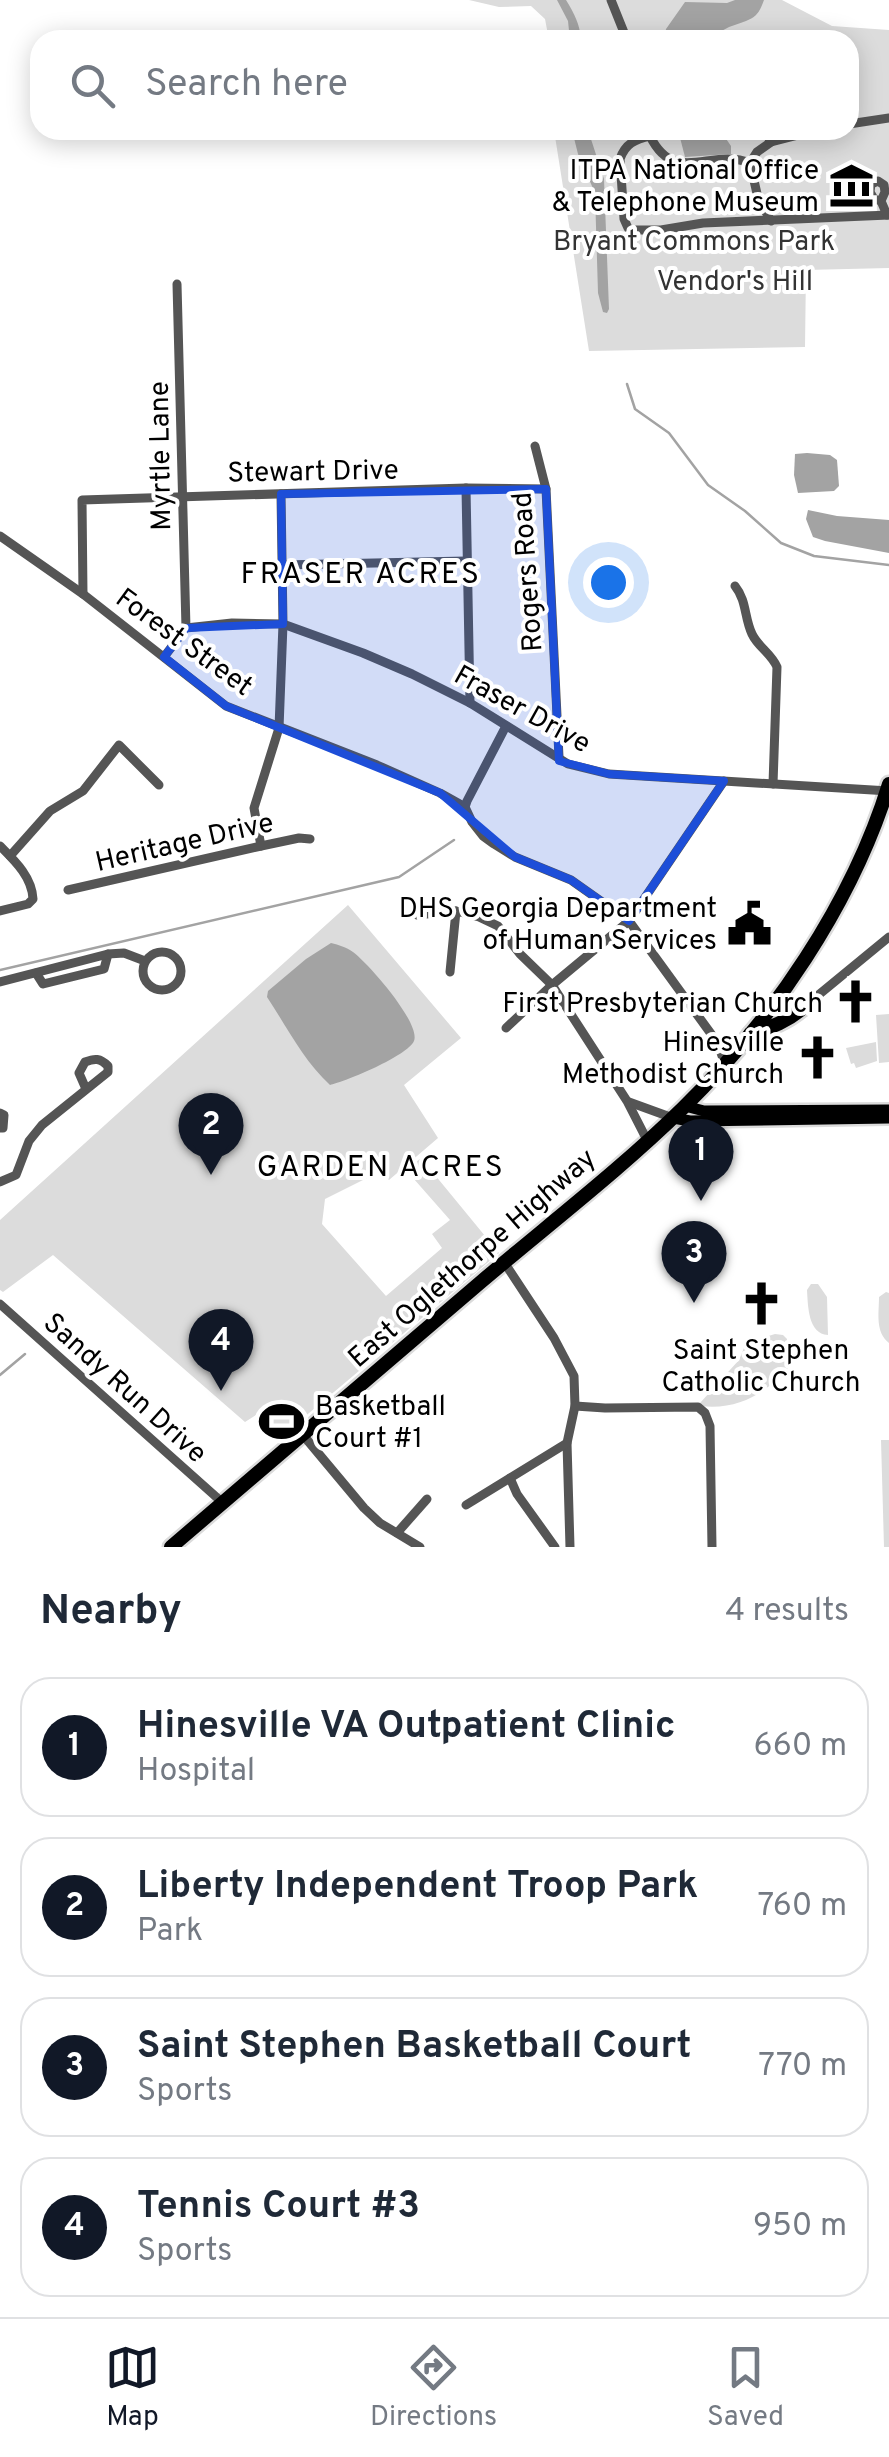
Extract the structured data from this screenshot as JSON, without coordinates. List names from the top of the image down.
{
  "streets": {
    "highway": ["East Oglethorpe Highway"],
    "street": [
      "Myrtle Lane",
      "Stewart Drive",
      "Rogers Road",
      "Forest Street",
      "Fraser Drive",
      "Heritage Drive",
      "Sandy Run Drive"
    ]
  },
  "crossings": [
    ["Myrtle Lane", "Stewart Drive"],
    ["Myrtle Lane", "Fraser Drive"],
    ["Stewart Drive", "Rogers Road"],
    ["Stewart Drive", "Forest Street"],
    ["Rogers Road", "Fraser Drive"],
    ["Fraser Drive", "East Oglethorpe Highway"],
    ["East Oglethorpe Highway", "Sandy Run Drive"]
  ],
  "districts": ["FRASER ACRES", "GARDEN ACRES"],
  "parks": ["Bryant Commons Park", "Vendor's Hill"],
  "places": {
    "museum": ["ITPA National Office & Telephone Museum"],
    "public building": ["DHS Georgia Department of Human Services"],
    "church": ["First Presbyterian Church", "Hinesville Methodist Church", "Saint Stephen Catholic Church"],
    "sports": ["Basketball Court #1"]
  },
  "page": {
    "search": "Search here",
    "pins": [
      "2",
      "1",
      "3",
      "4"
    ],
    "heading": ["Nearby", "4 results"],
    "list": [
      {
        "mark": "1",
        "name": "Hinesville VA Outpatient Clinic",
        "note": "Hospital",
        "value": "660 m"
      },
      {
        "mark": "2",
        "name": "Liberty Independent Troop Park",
        "note": "Park",
        "value": "760 m"
      },
      {
        "mark": "3",
        "name": "Saint Stephen Basketball Court",
        "note": "Sports",
        "value": "770 m"
      },
      {
        "mark": "4",
        "name": "Tennis Court #3",
        "note": "Sports",
        "value": "950 m"
      }
    ],
    "nav": ["Map", "Directions", "Saved"]
  }
}
